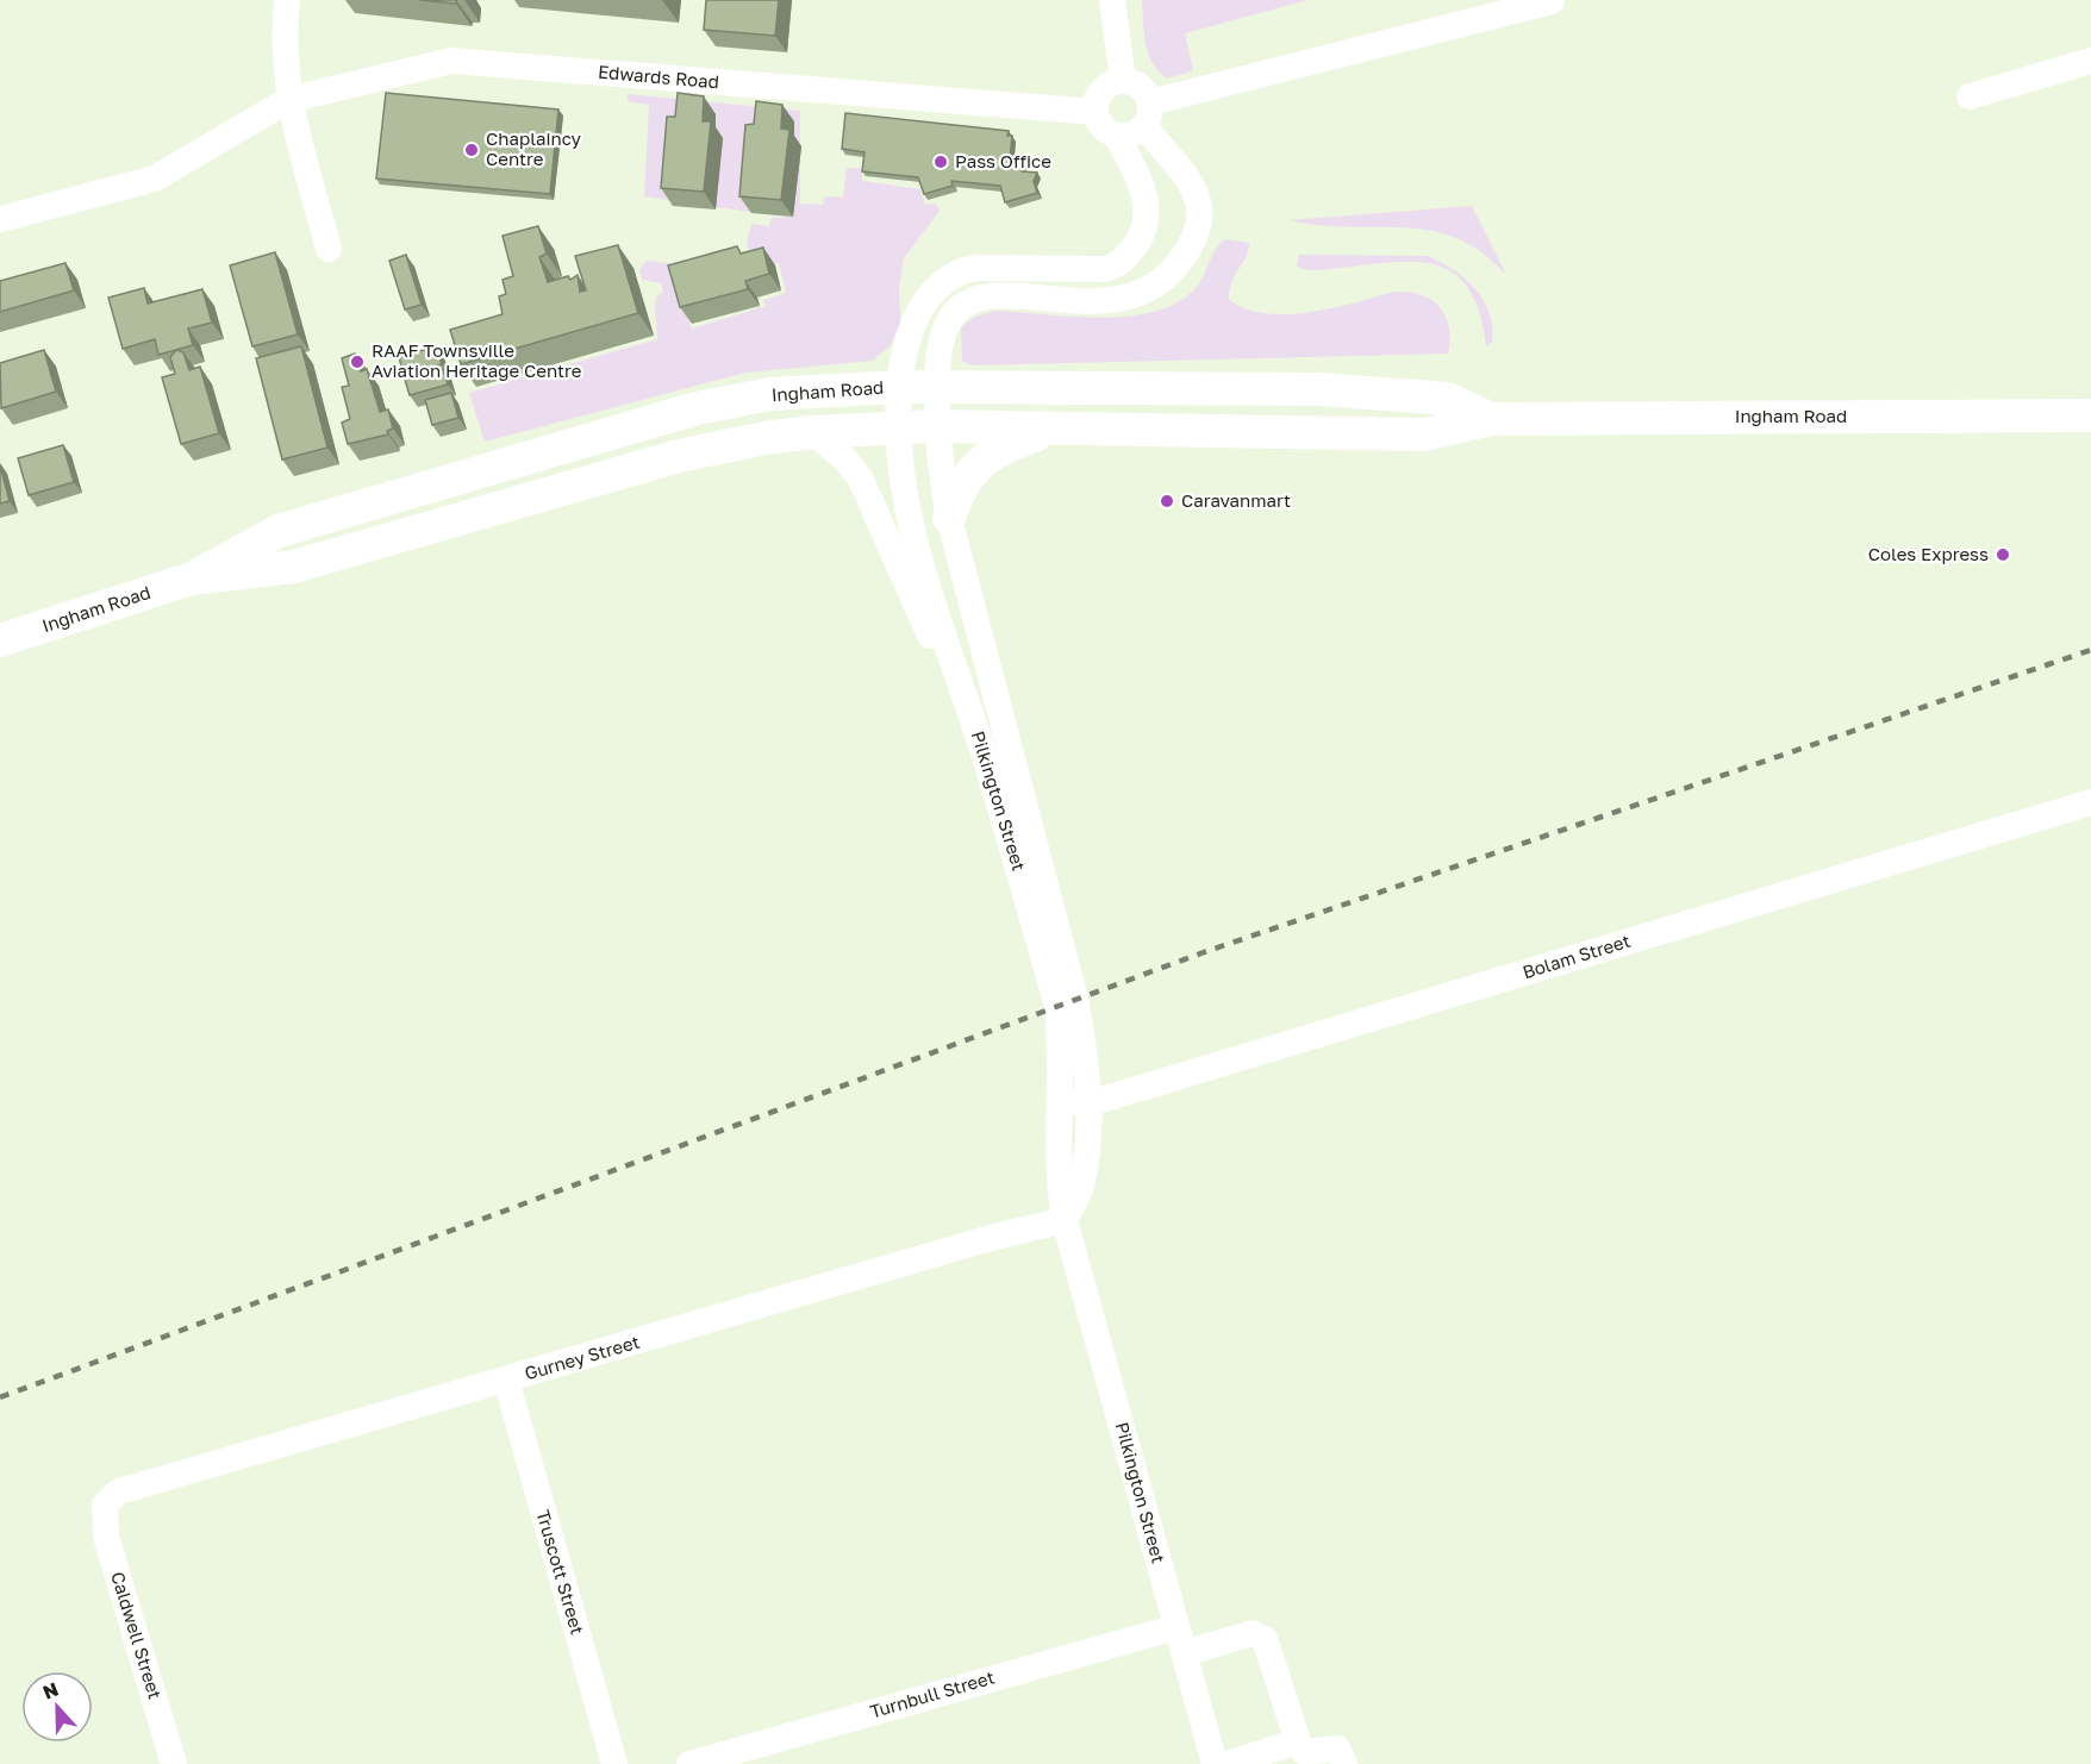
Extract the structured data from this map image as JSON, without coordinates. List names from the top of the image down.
{
  "streets": {
    "main road": ["Ingham Road"],
    "street": [
      "Edwards Road",
      "Pilkington Street",
      "Bolam Street",
      "Gurney Street",
      "Truscott Street",
      "Caldwell Street",
      "Turnbull Street"
    ]
  },
  "crossings": [
    ["Edwards Road", "Pilkington Street"],
    ["Ingham Road", "Pilkington Street"],
    ["Pilkington Street", "Bolam Street"],
    ["Pilkington Street", "Gurney Street"],
    ["Pilkington Street", "Turnbull Street"],
    ["Gurney Street", "Truscott Street"],
    ["Gurney Street", "Caldwell Street"]
  ],
  "places": [
    "Chaplaincy Centre",
    "Pass Office",
    "RAAF Townsville Aviation Heritage Centre",
    "Caravanmart",
    "Coles Express"
  ],
  "north": "top"
}
